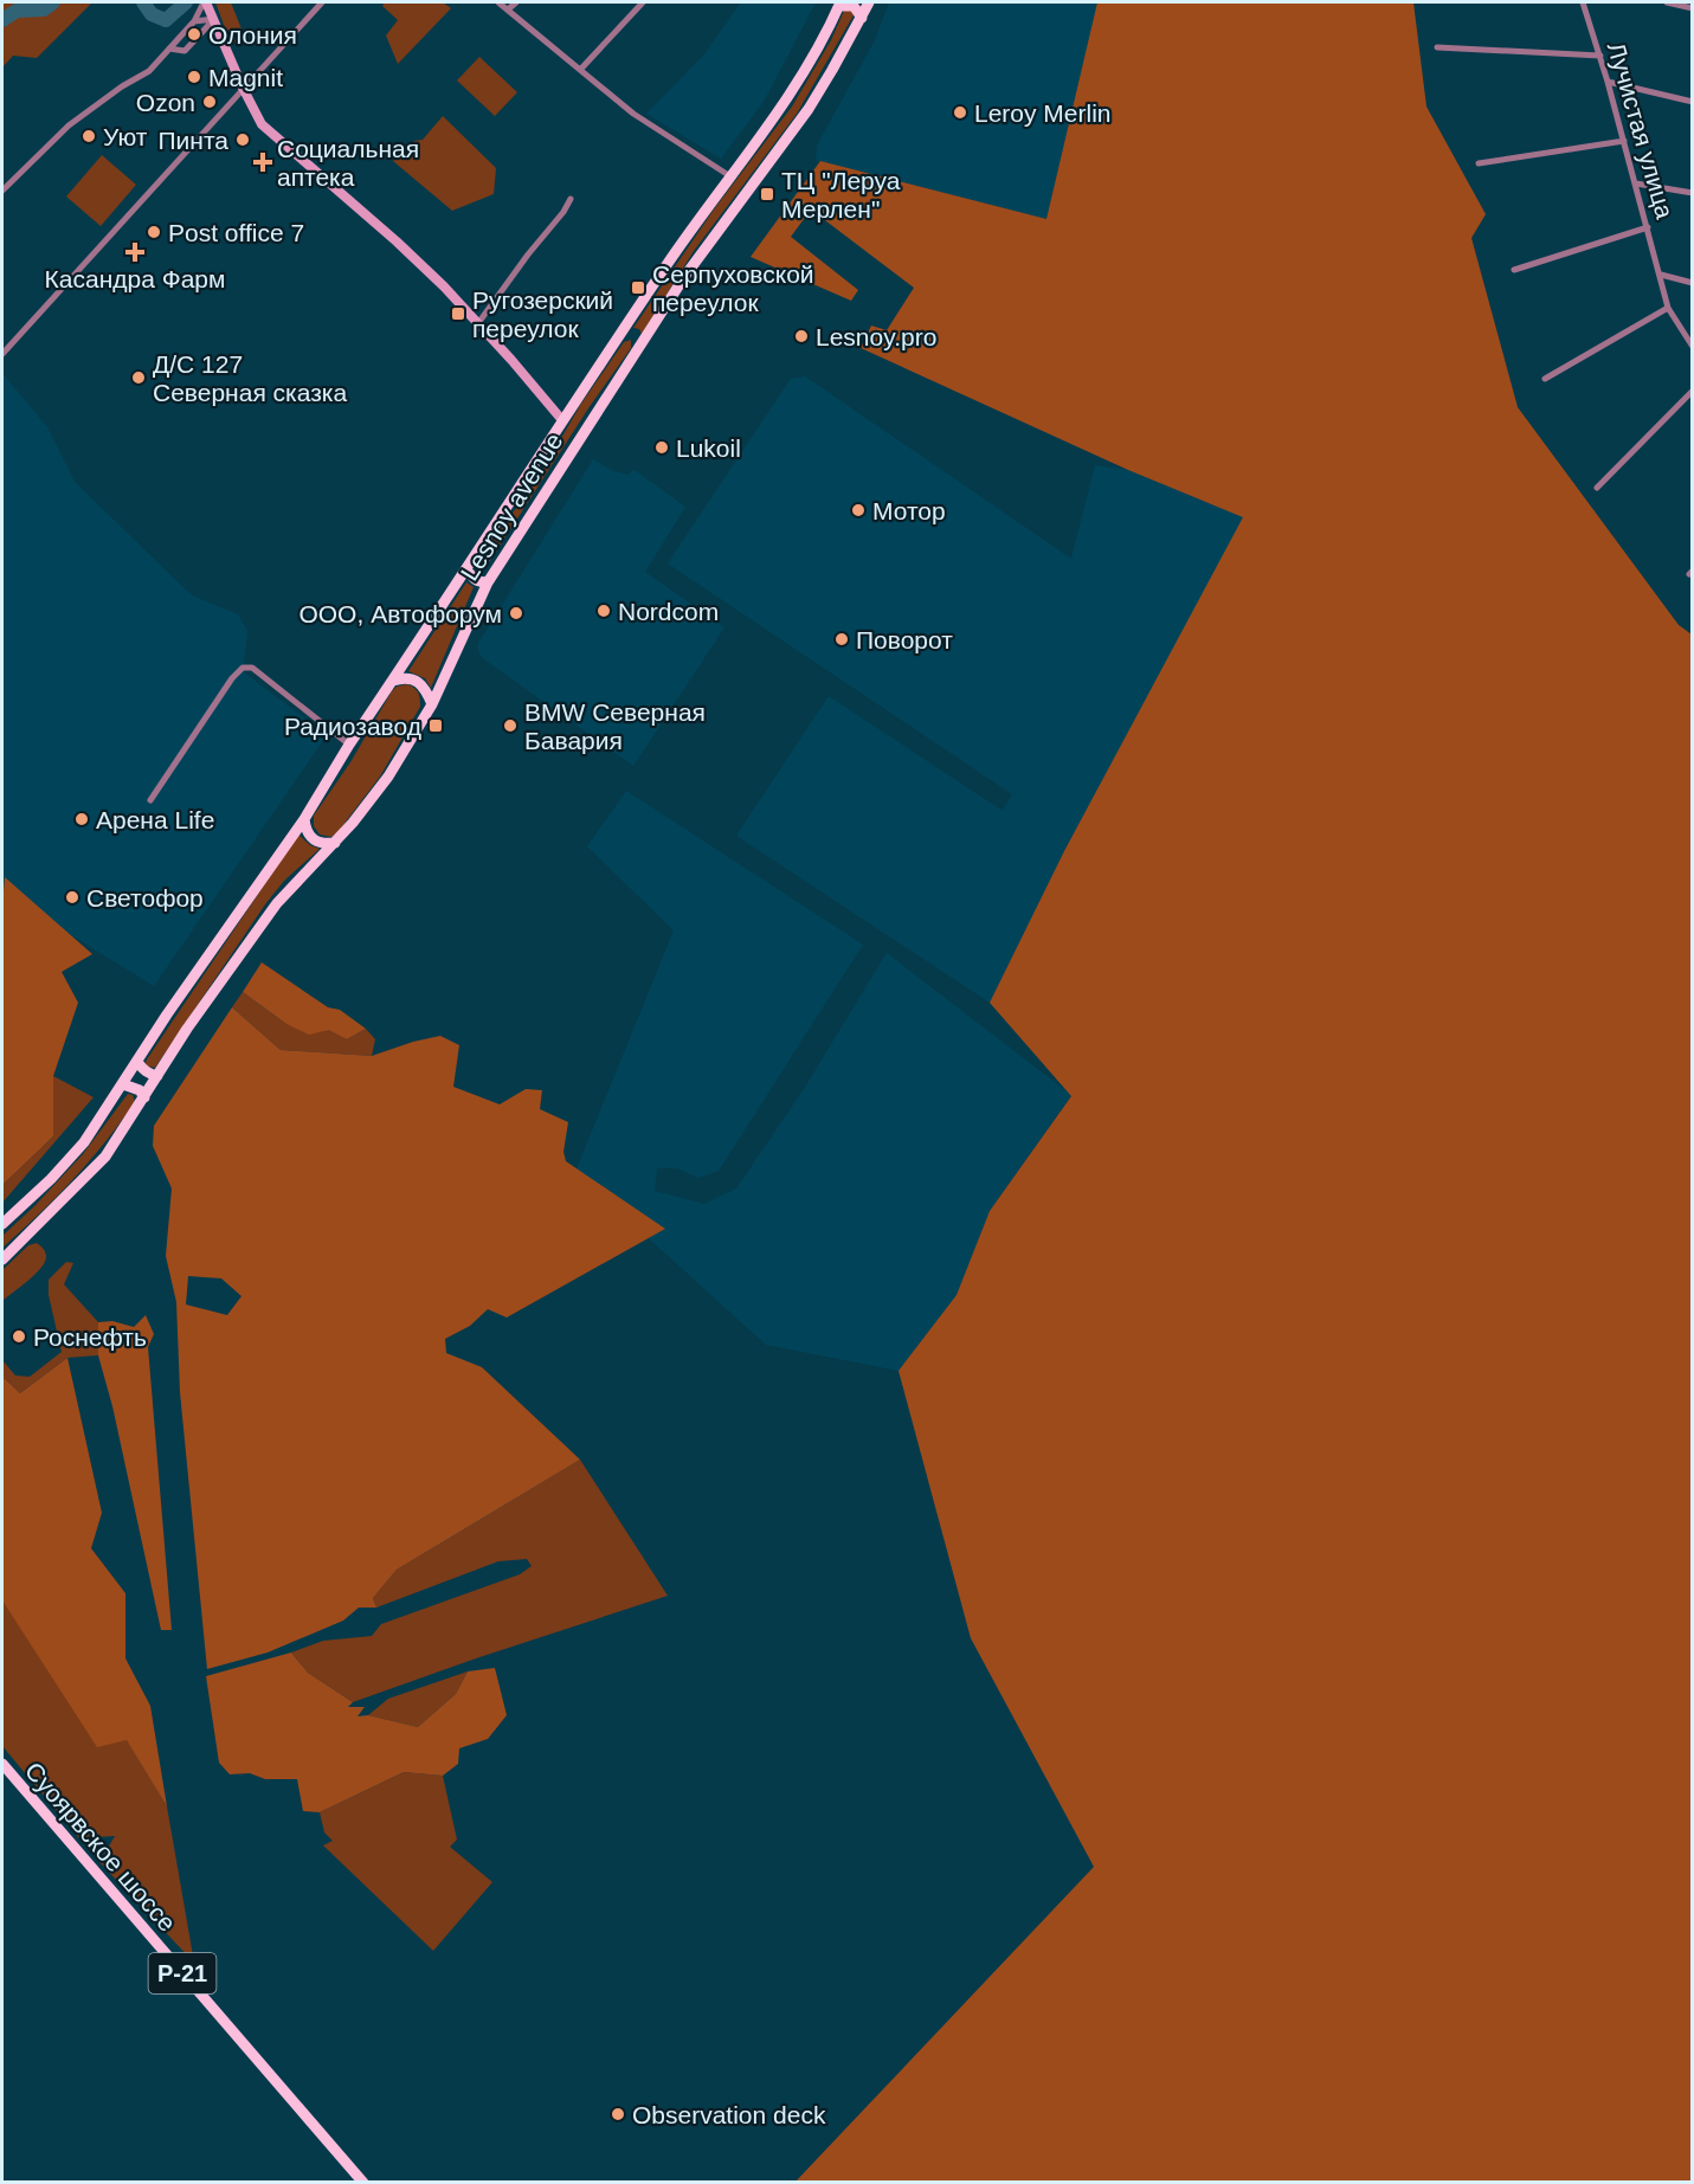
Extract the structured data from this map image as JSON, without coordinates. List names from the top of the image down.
{
  "streets": {
    "main road": ["Lesnoy avenue", "Суоярвское шоссе", "Р-21"],
    "street": ["Лучистая улица"]
  },
  "places": {
    "other": [
      "Олония",
      "Magnit",
      "Ozon",
      "Leroy Merlin",
      "Уют",
      "Пинта",
      "Post office 7",
      "Lesnoy.pro",
      "Д/С 127 Северная сказка",
      "Lukoil",
      "Мотор",
      "Nordcom",
      "ООО, Автофорум",
      "Поворот",
      "BMW Северная Бавария",
      "Арена Life",
      "Светофор",
      "Роснефть",
      "Observation deck"
    ],
    "health": ["Социальная аптека", "Касандра Фарм"],
    "transit": [
      "ТЦ \"Леруа Мерлен\"",
      "Серпуховской переулок",
      "Ругозерский переулок",
      "Радиозавод"
    ]
  }
}
